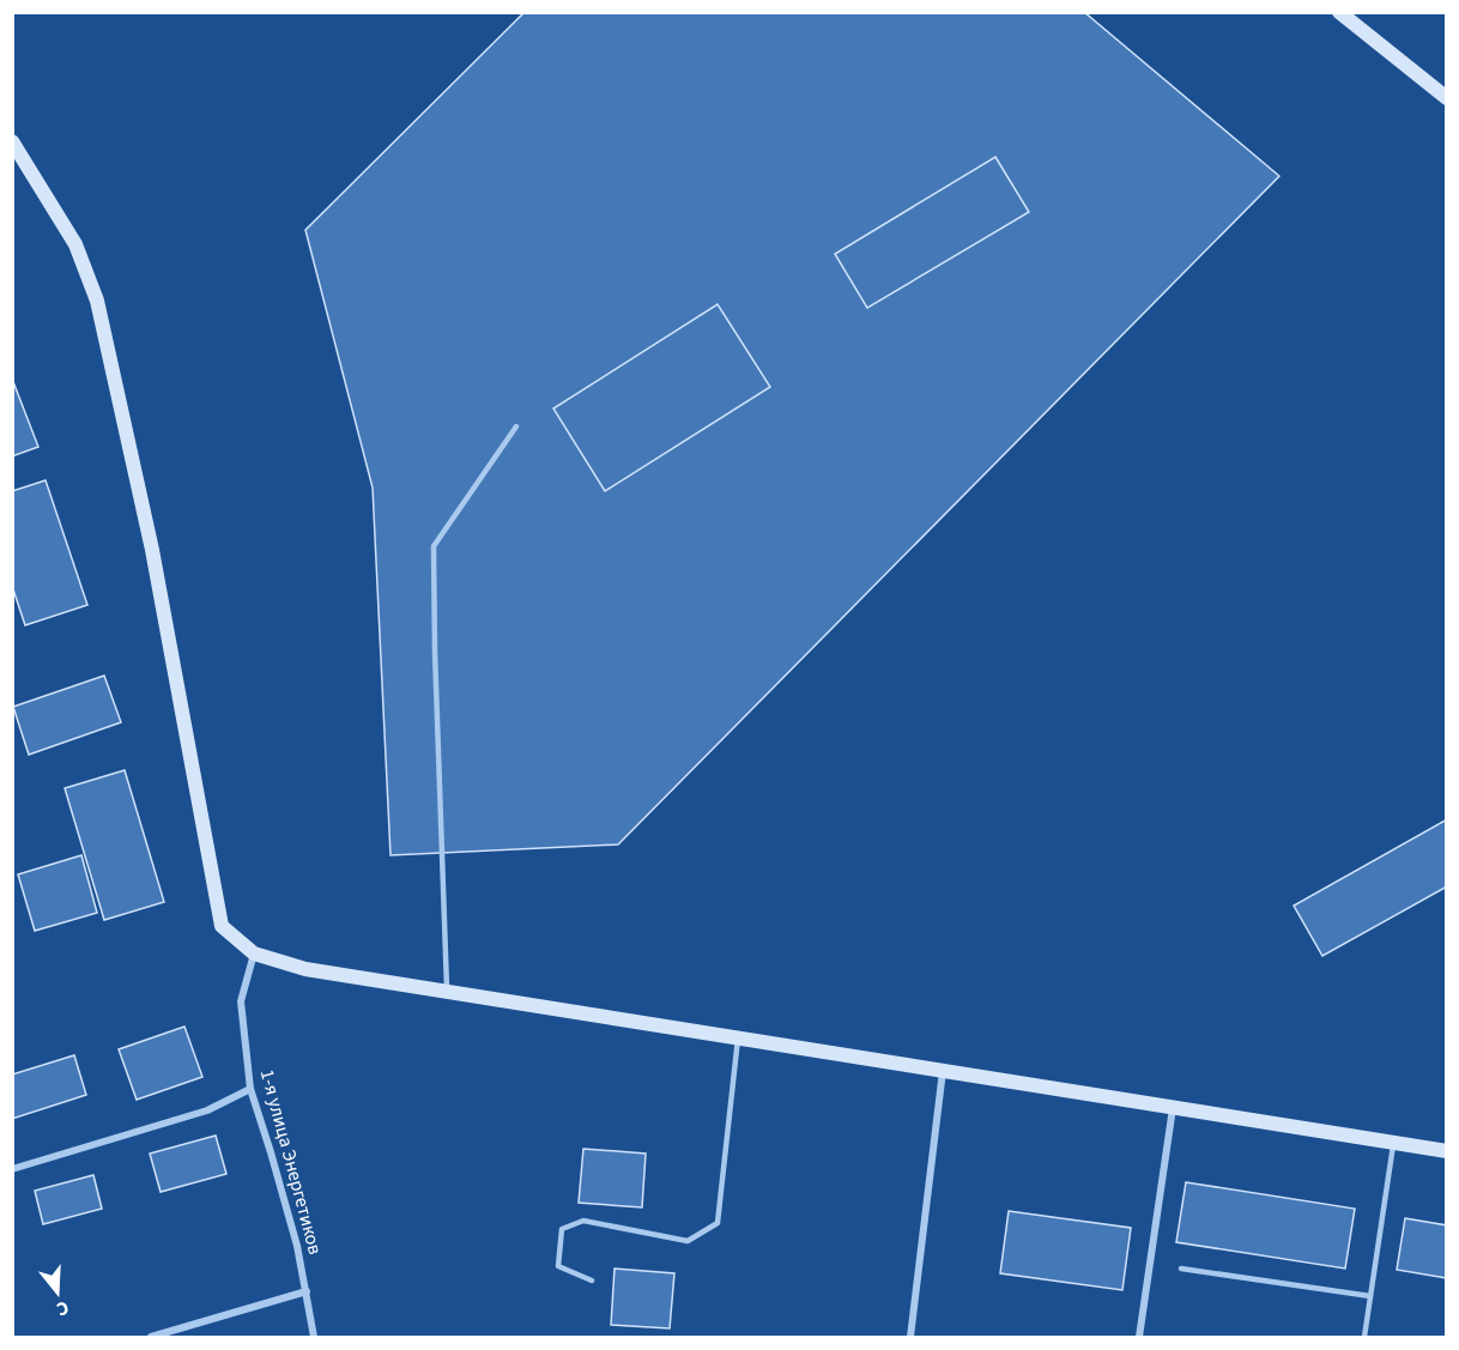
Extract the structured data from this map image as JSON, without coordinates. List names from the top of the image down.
{
  "streets": {
    "street": ["1-я улица Энергетиков"]
  },
  "north": "bottom"
}
